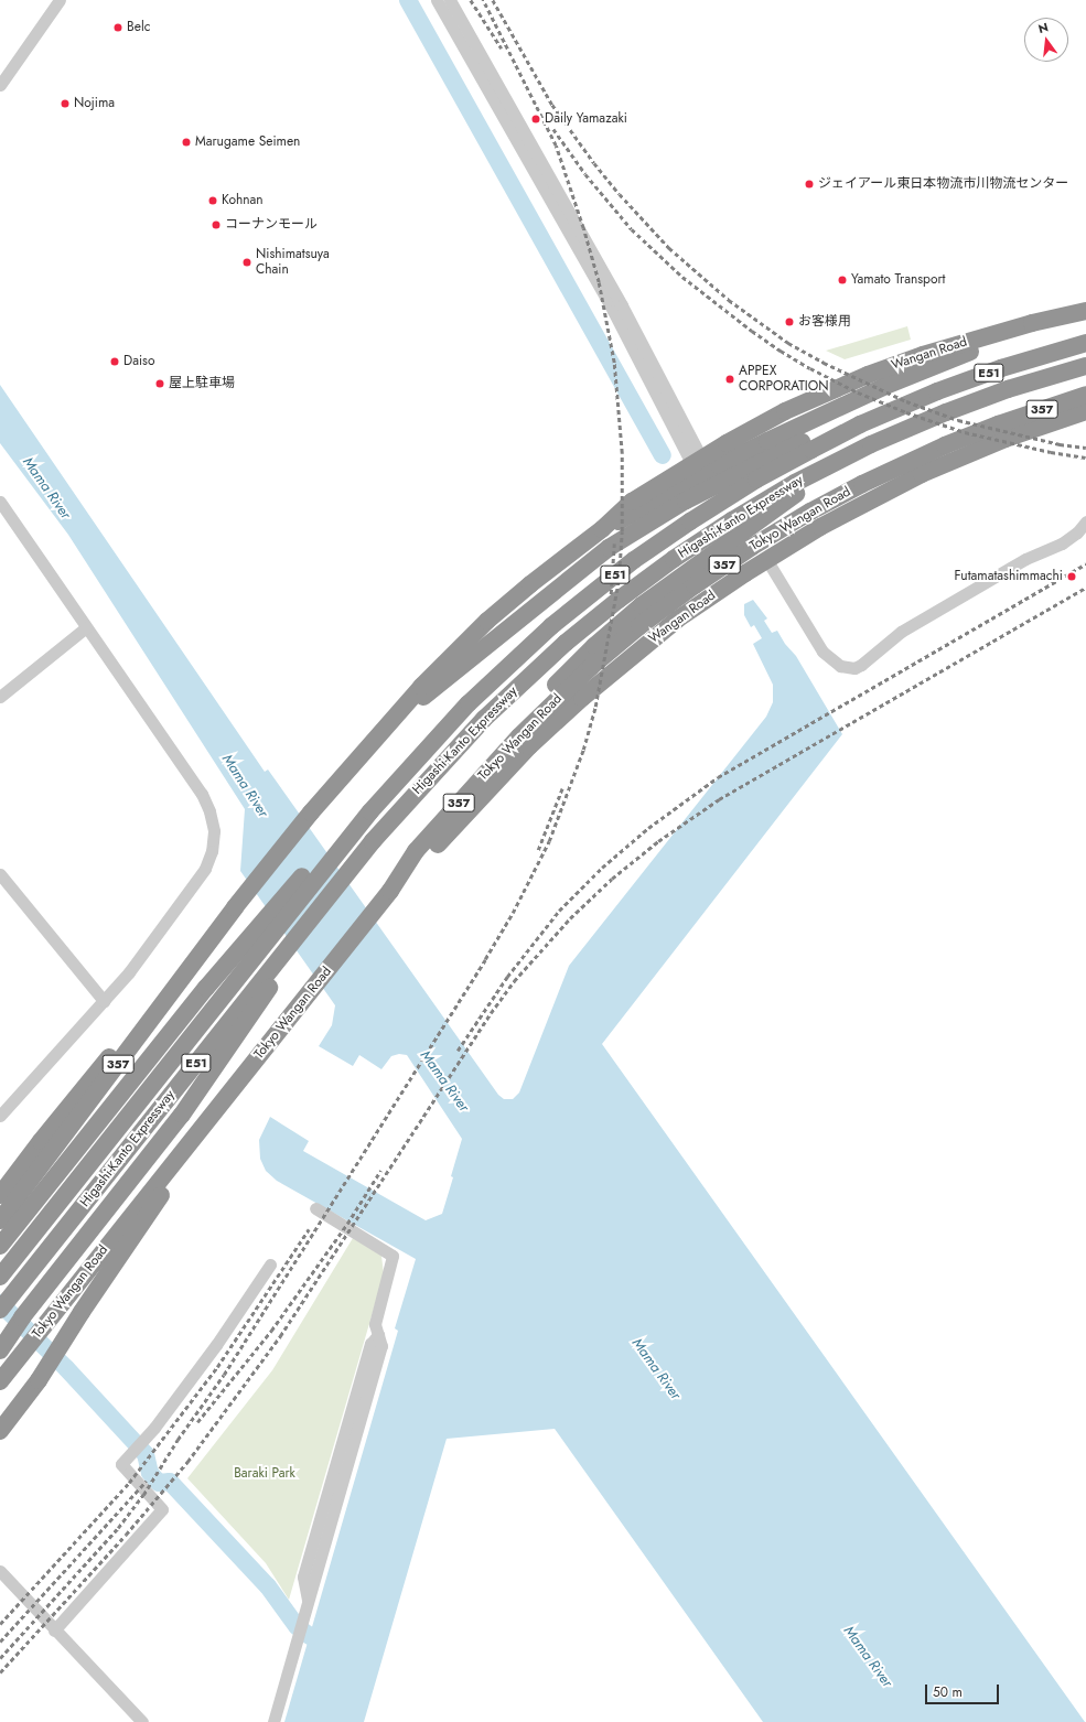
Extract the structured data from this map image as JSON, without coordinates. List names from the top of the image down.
{
  "streets": {
    "highway": [
      "Wangan Road",
      "E51",
      "357",
      "Higashi-Kanto Expressway",
      "Tokyo Wangan Road"
    ]
  },
  "crossings": [
    ["Wangan Road", "357"],
    ["Wangan Road", "Tokyo Wangan Road"]
  ],
  "water": ["Mama River"],
  "parks": ["Baraki Park"],
  "places": [
    "Belc",
    "Nojima",
    "Daily Yamazaki",
    "Marugame Seimen",
    "ジェイアール東日本物流市川物流センター",
    "Kohnan",
    "コーナンモール",
    "Nishimatsuya Chain",
    "Yamato Transport",
    "お客様用",
    "Daiso",
    "APPEX CORPORATION",
    "屋上駐車場",
    "Futamatashimmachi"
  ],
  "scale_bar": "50 m",
  "north": "top"
}
